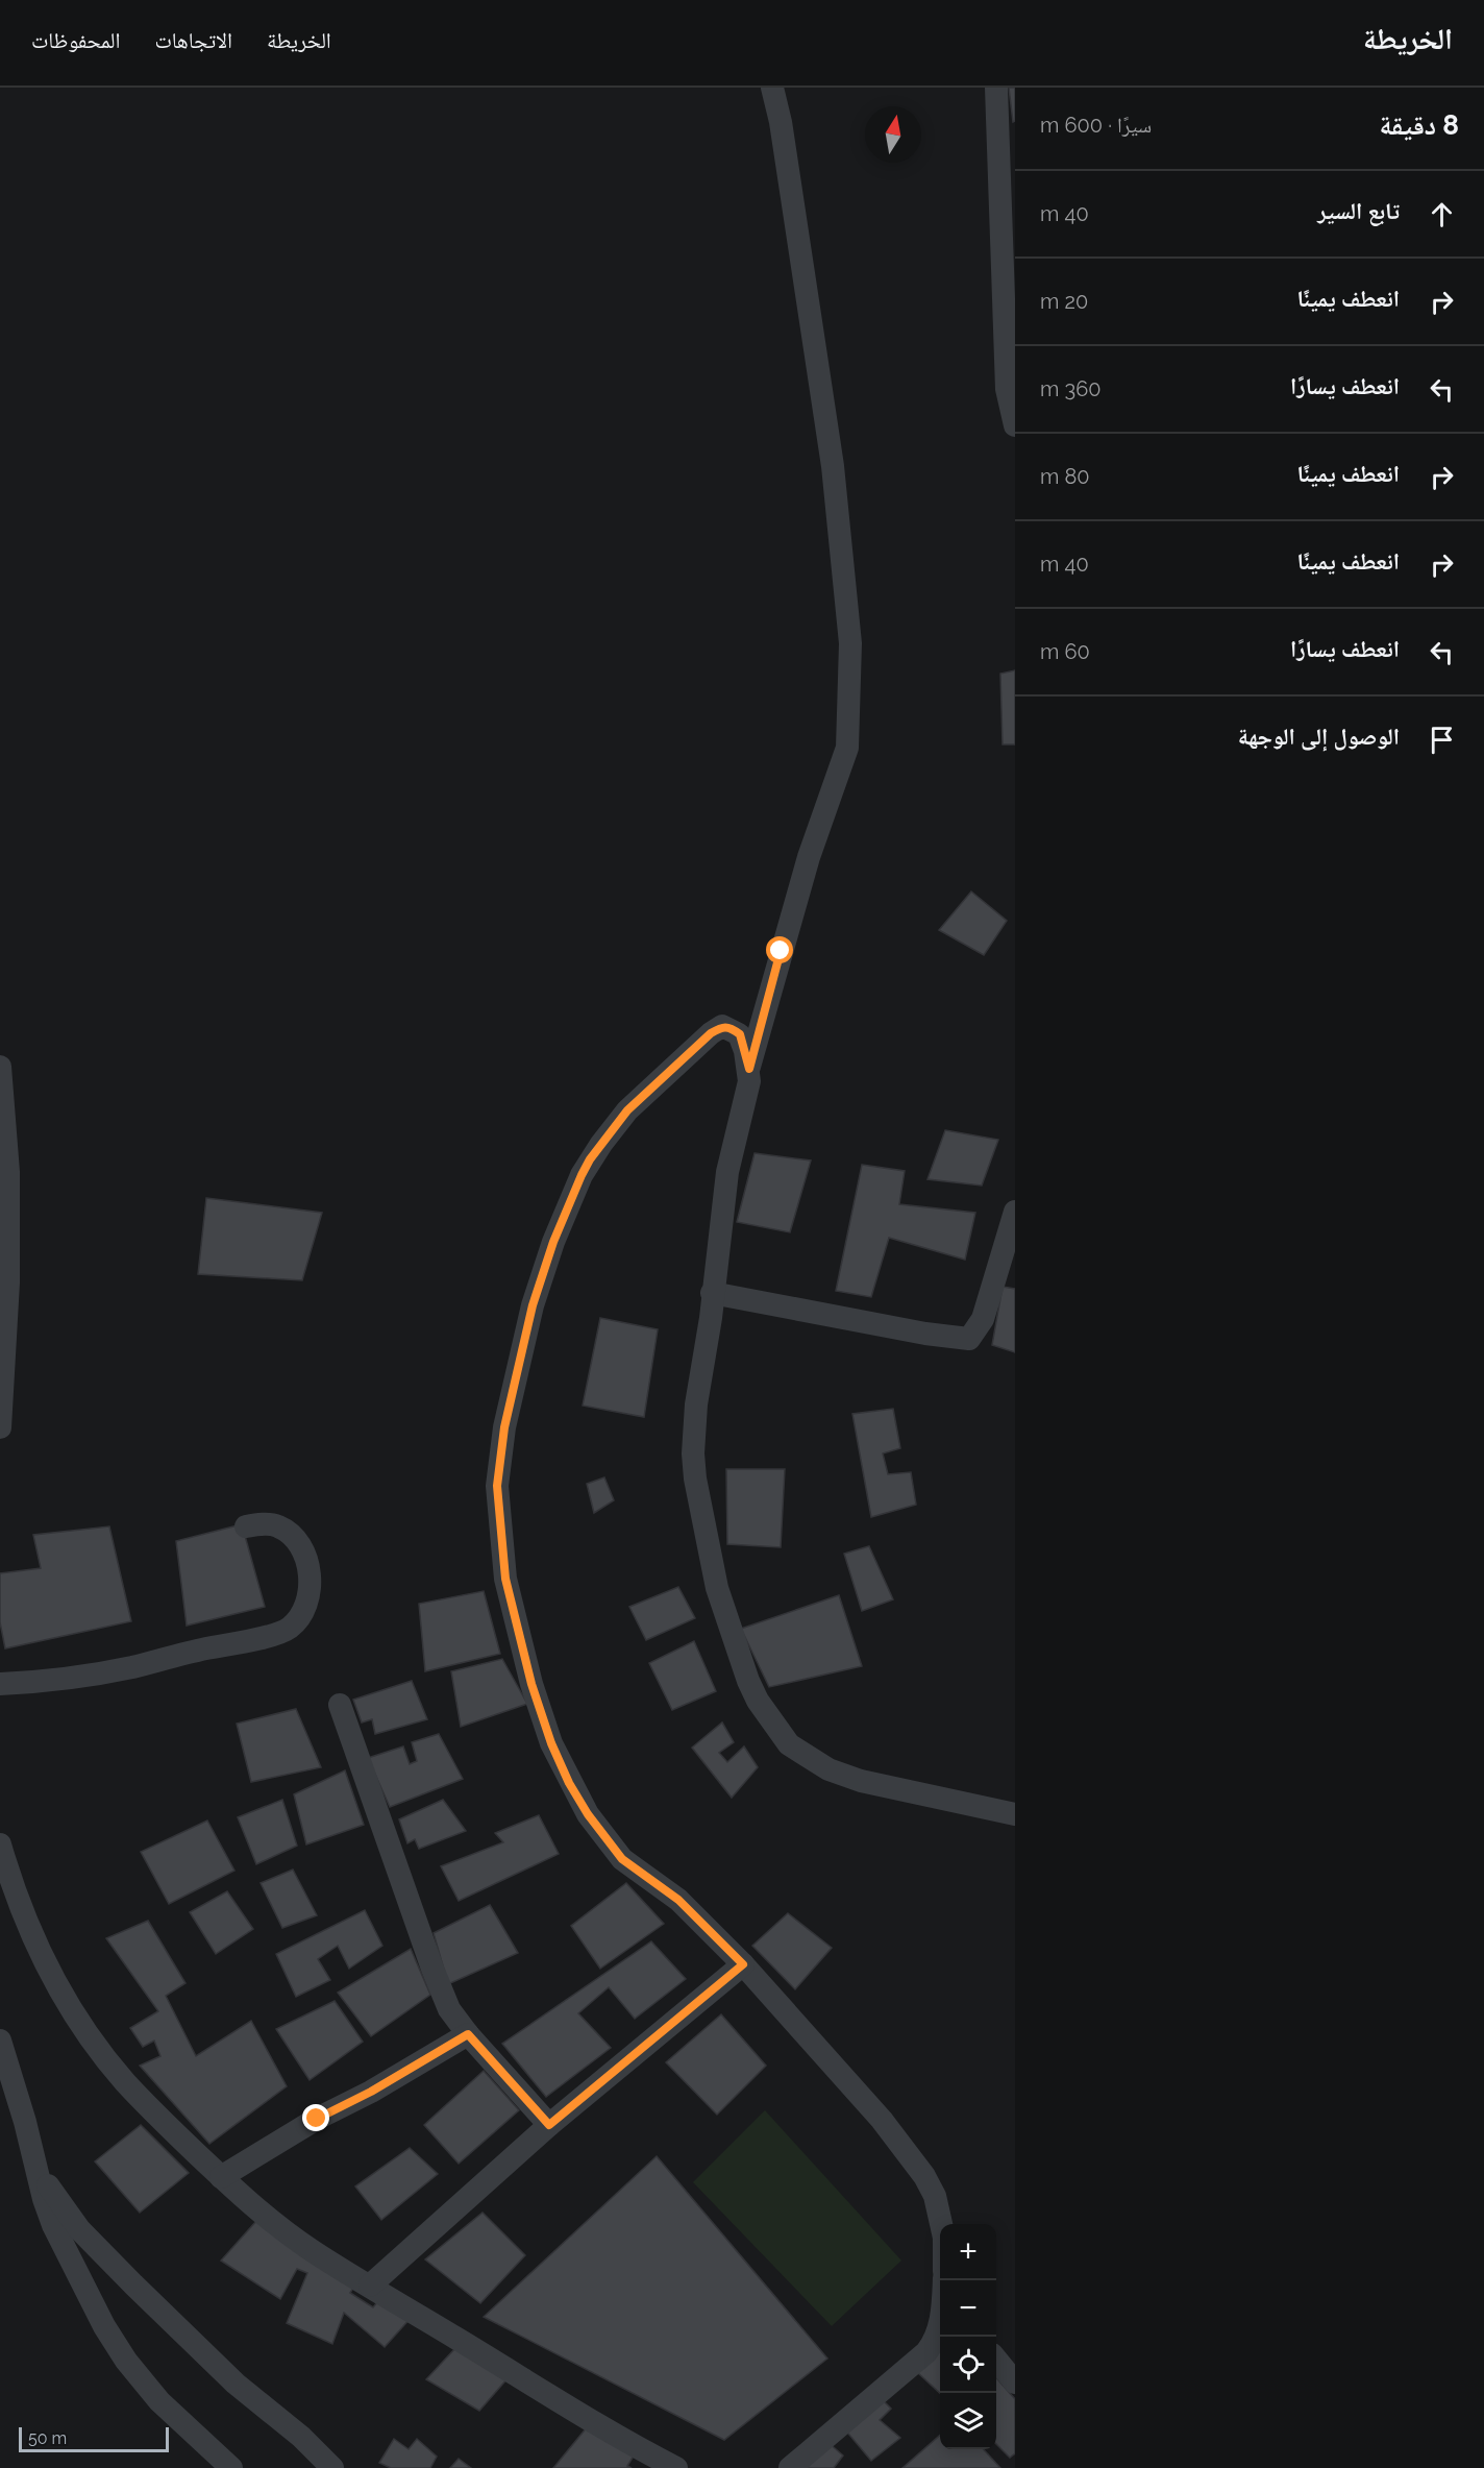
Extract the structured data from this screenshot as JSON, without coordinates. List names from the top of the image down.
{
  "scale_bar": "50 m",
  "north": "top",
  "page": {
    "header": "الخريطة",
    "nav": ["الخريطة", "الاتجاهات", "المحفوظات"],
    "heading": ["8 دقيقة", "سيرًا · 600 m"],
    "list": [
      ["تابع السير", "40 m"],
      ["انعطف يمينًا", "20 m"],
      ["انعطف يسارًا", "360 m"],
      ["انعطف يمينًا", "80 m"],
      ["انعطف يمينًا", "40 m"],
      ["انعطف يسارًا", "60 m"],
      "الوصول إلى الوجهة"
    ],
    "map_buttons": ["+", "−"],
    "scale": "50 m"
  }
}
